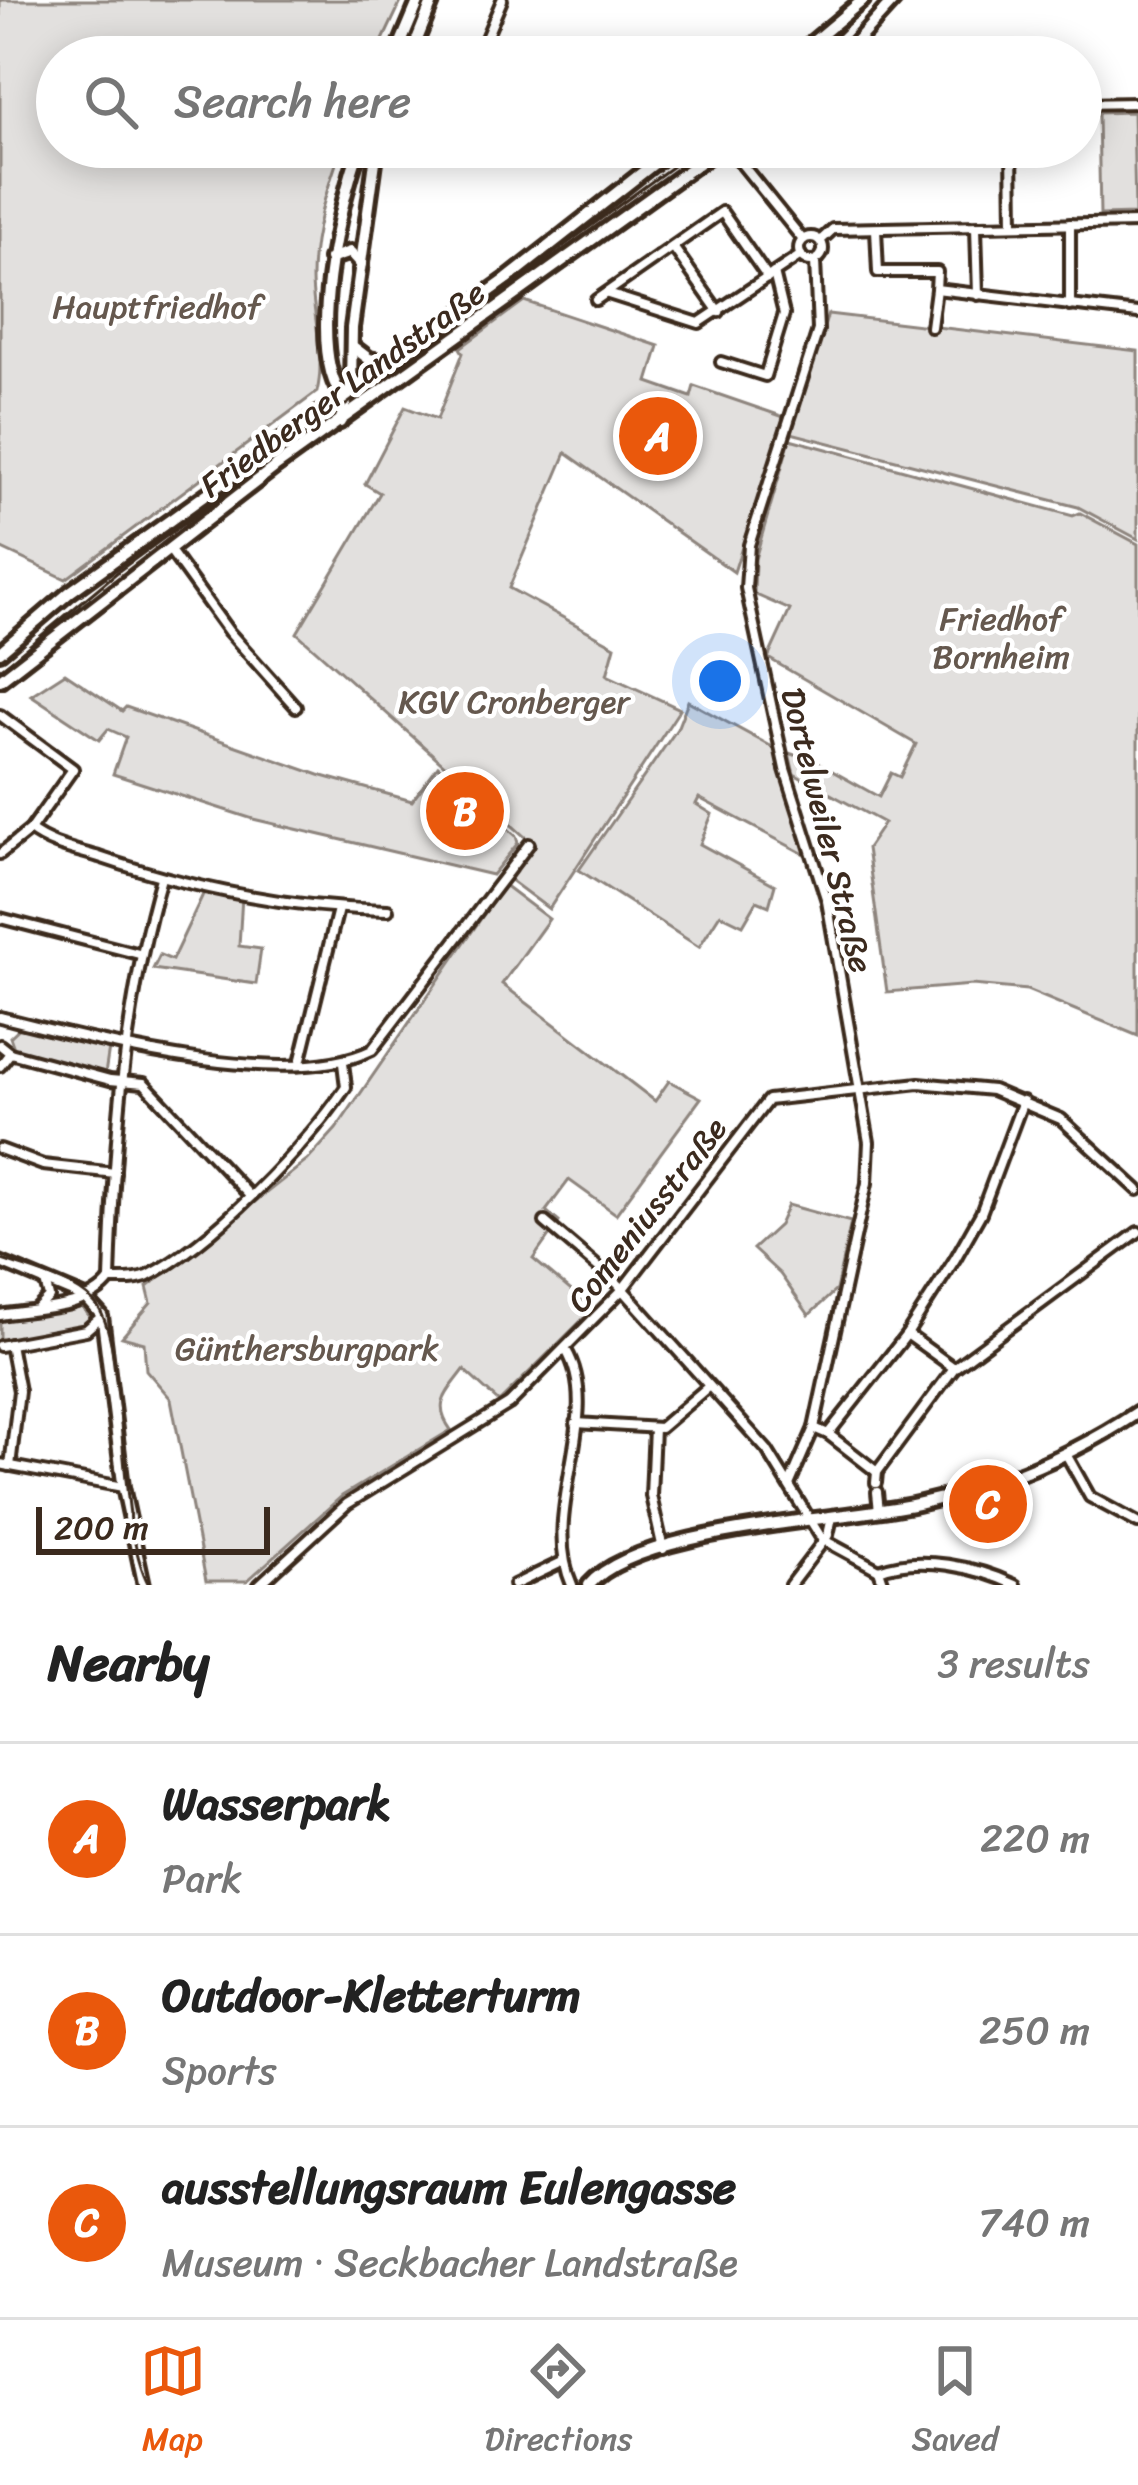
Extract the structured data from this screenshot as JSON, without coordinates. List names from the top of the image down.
{
  "streets": {
    "main road": ["Friedberger Landstraße"],
    "street": ["Dortelweiler Straße", "Comeniusstraße"]
  },
  "crossings": [
    ["Dortelweiler Straße", "Comeniusstraße"]
  ],
  "parks": [
    "Hauptfriedhof",
    "Friedhof Bornheim",
    "KGV Cronberger",
    "Günthersburgpark"
  ],
  "scale_bar": "200 m",
  "page": {
    "search": "Search here",
    "pins": ["A", "B", "C"],
    "scale": "200 m",
    "heading": ["Nearby", "3 results"],
    "list": [
      {
        "mark": "A",
        "name": "Wasserpark",
        "note": "Park",
        "value": "220 m"
      },
      {
        "mark": "B",
        "name": "Outdoor-Kletterturm",
        "note": "Sports",
        "value": "250 m"
      },
      {
        "mark": "C",
        "name": "ausstellungsraum Eulengasse",
        "note": "Museum · Seckbacher Landstraße",
        "value": "740 m"
      }
    ],
    "nav": ["Map", "Directions", "Saved"]
  }
}
